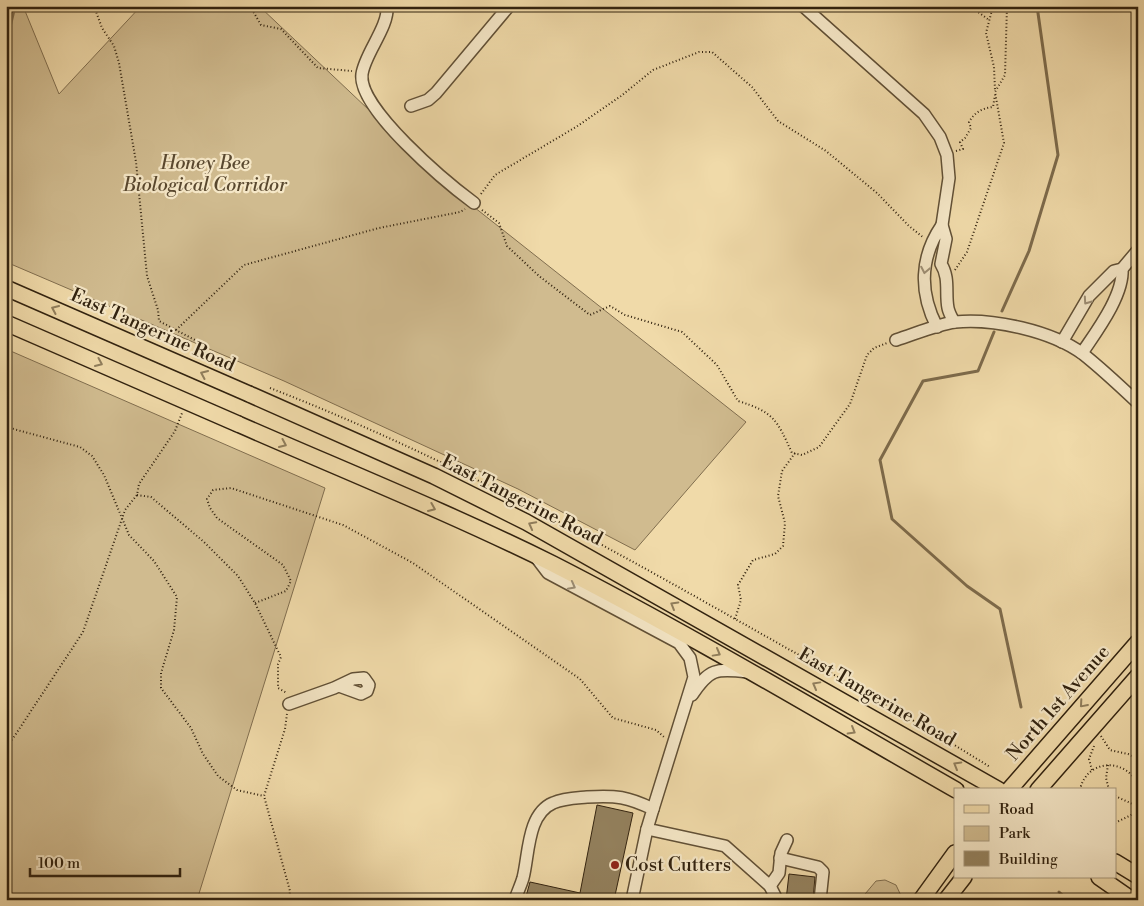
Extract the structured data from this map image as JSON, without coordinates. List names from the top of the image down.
{
  "streets": {
    "main road": ["East Tangerine Road", "North 1st Avenue"]
  },
  "parks": ["Honey Bee Biological Corridor"],
  "places": ["Cost Cutters"],
  "legend": ["Road", "Park", "Building"],
  "scale_bar": "100 m"
}
